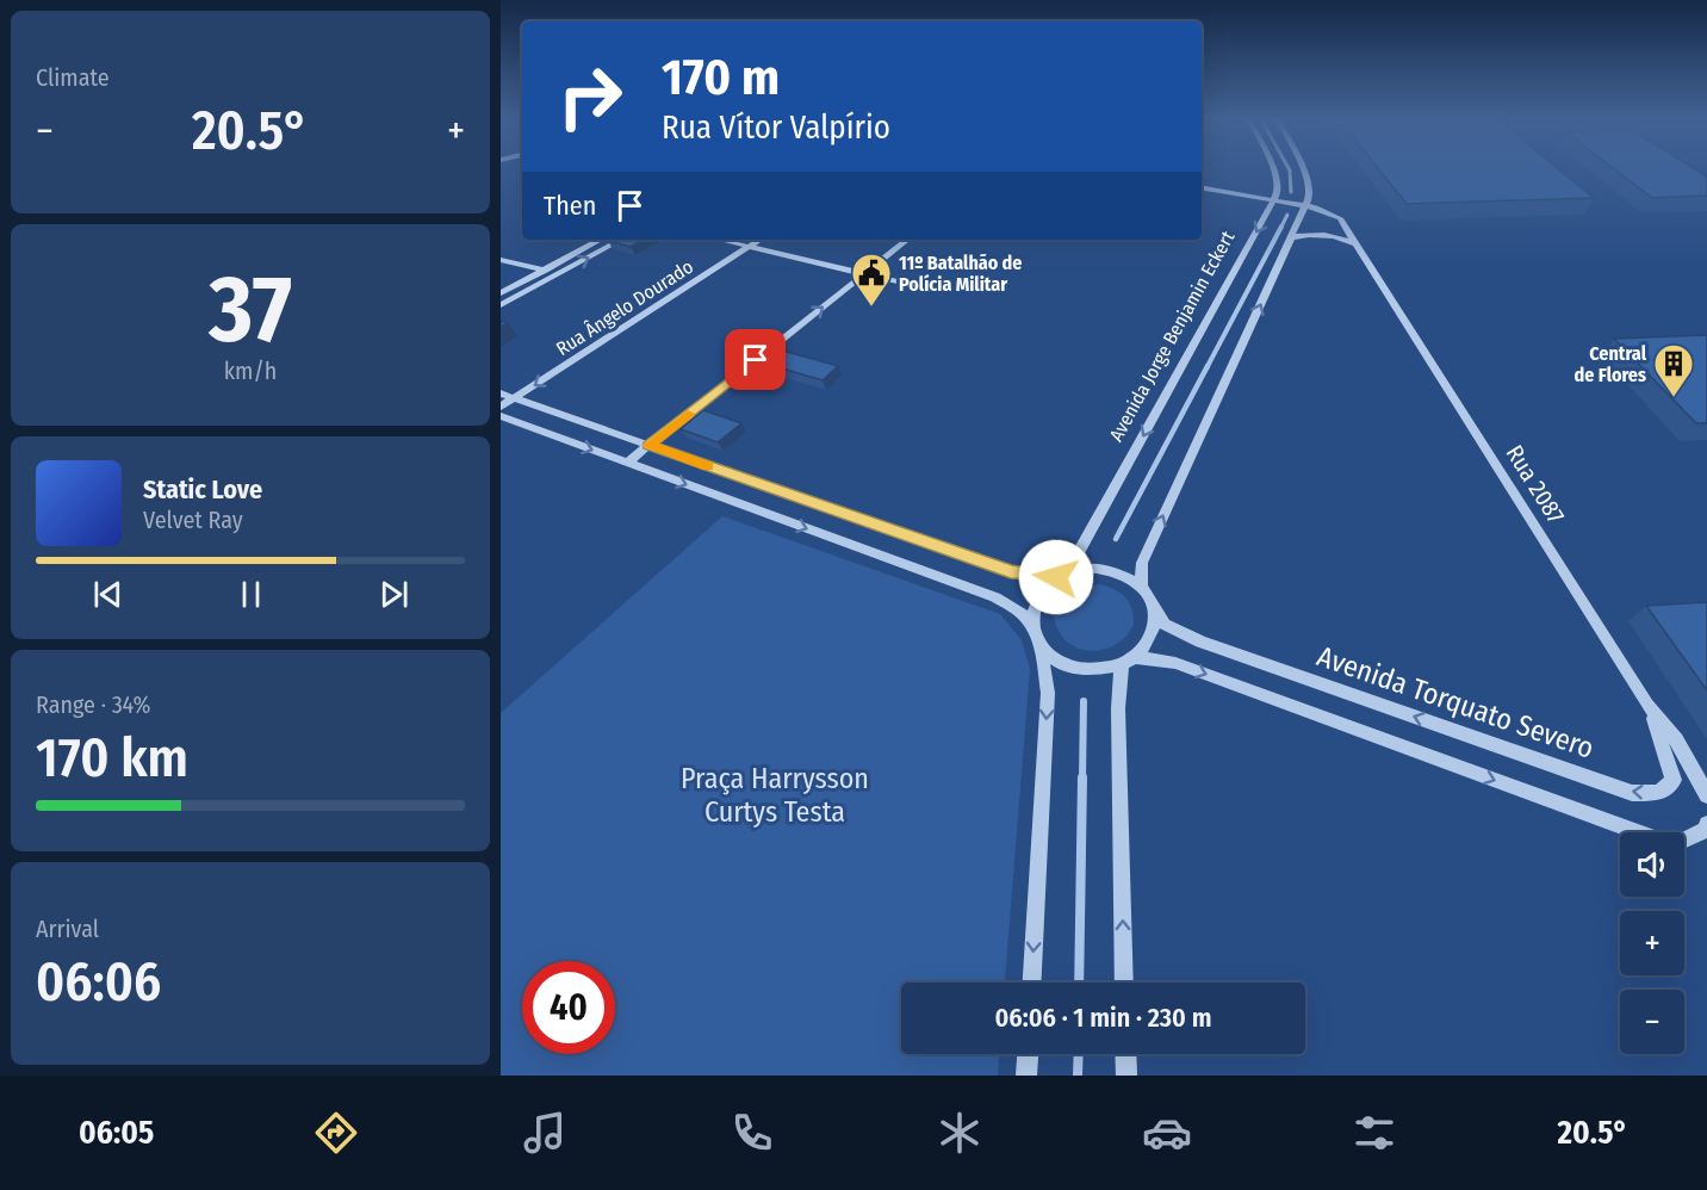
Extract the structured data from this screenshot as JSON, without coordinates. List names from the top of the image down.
{
  "streets": {
    "street": [
      "Rua Ângelo Dourado",
      "Avenida Jorge Benjamin Eckert",
      "Rua 2087",
      "Avenida Torquato Severo"
    ]
  },
  "crossings": [
    ["Avenida Jorge Benjamin Eckert", "Avenida Torquato Severo"],
    ["Rua 2087", "Avenida Torquato Severo"]
  ],
  "parks": ["Praça Harrysson Curtys Testa"],
  "places": {
    "public building": ["11º Batalhão de Polícia Militar"],
    "building": ["Central de Flores"]
  },
  "page": {
    "tile": [
      "Climate",
      ["37", "km/h"],
      ["Range · 34%", "170 km"],
      ["Arrival", "06:06"]
    ],
    "turn": ["170 m", "Rua Vítor Valpírio"],
    "heat": ["−", "20.5°", "+"],
    "then": "Then",
    "song": ["Static Love", "Velvet Ray"],
    "map_buttons": ["+", "−"],
    "limit": "40",
    "trip": "06:06 · 1 min · 230 m",
    "tabs": ["06:05", "20.5°"]
  }
}
